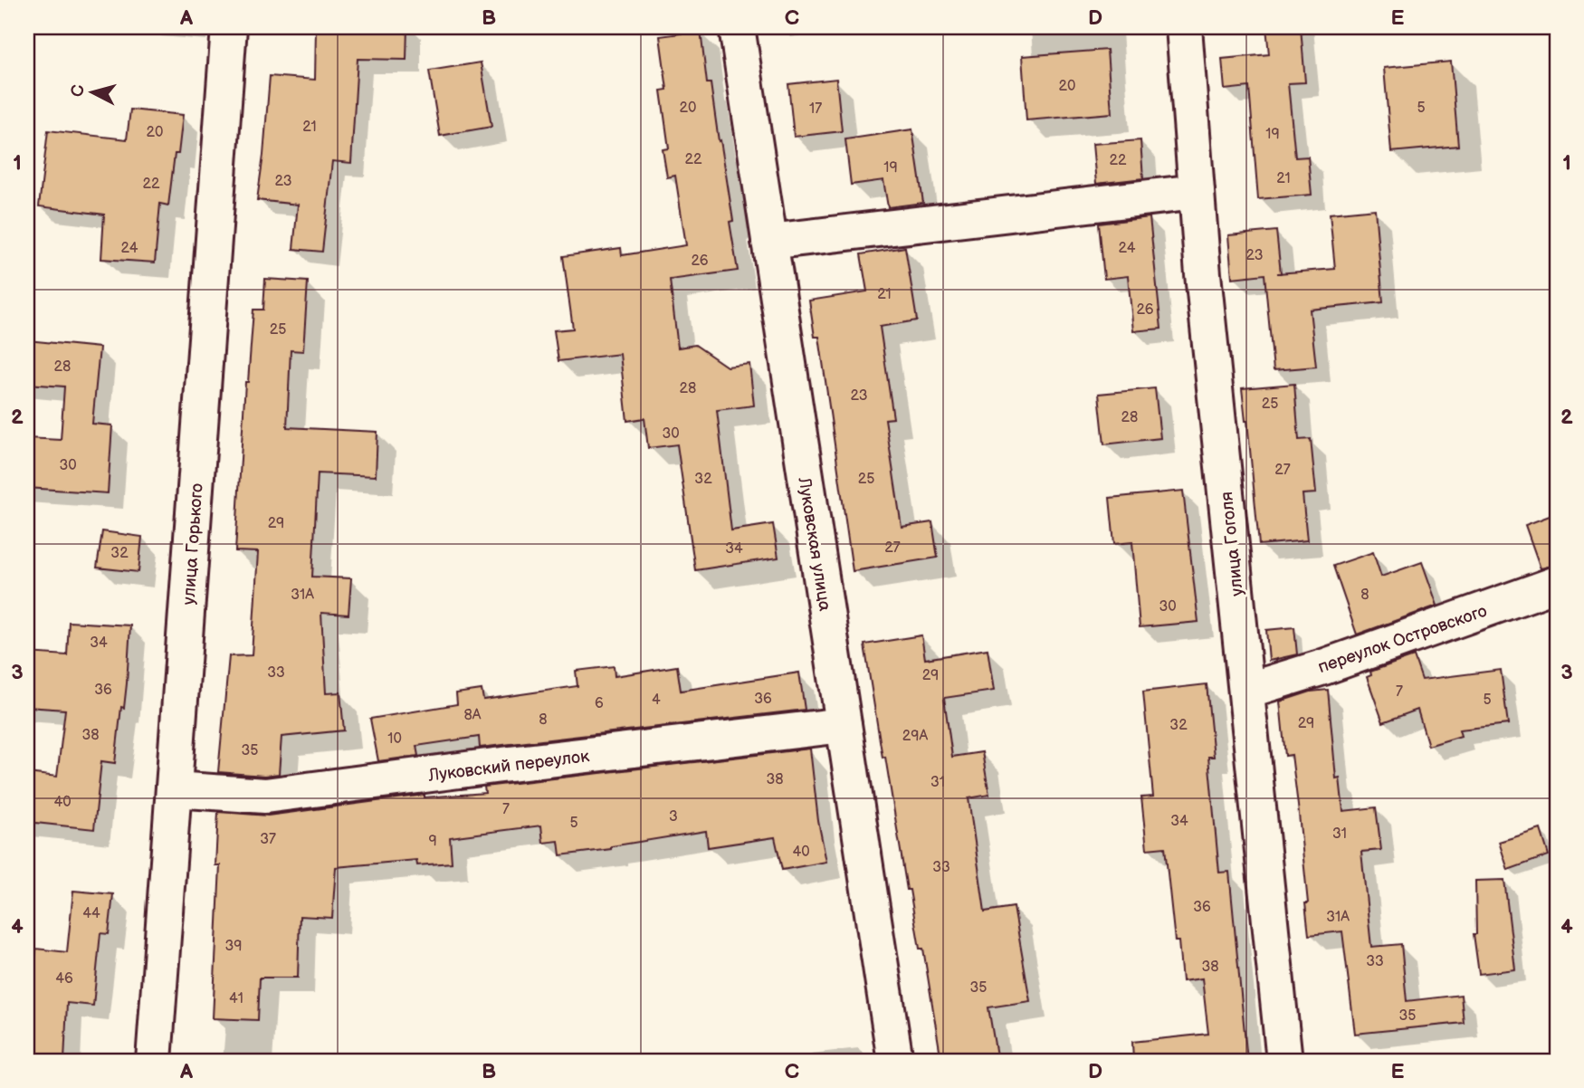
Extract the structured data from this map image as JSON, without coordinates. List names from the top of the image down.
{
  "streets": {
    "street": [
      "улица Горького",
      "Луковская улица",
      "улица Гоголя",
      "переулок Островского",
      "Луковский переулок"
    ]
  },
  "crossings": [
    ["улица Горького", "Луковский переулок"],
    ["Луковская улица", "Луковский переулок"],
    ["улица Гоголя", "переулок Островского"]
  ],
  "house_numbers": [
    "20",
    "20",
    "5",
    "17",
    "21",
    "20",
    "19",
    "22",
    "22",
    "19",
    "21",
    "23",
    "22",
    "24",
    "24",
    "23",
    "26",
    "21",
    "26",
    "25",
    "28",
    "28",
    "23",
    "25",
    "28",
    "30",
    "30",
    "27",
    "32",
    "25",
    "29",
    "27",
    "34",
    "32",
    "31А",
    "8",
    "30",
    "34",
    "33",
    "29",
    "36",
    "7",
    "36",
    "4",
    "5",
    "6",
    "8А",
    "8",
    "29",
    "32",
    "38",
    "29А",
    "10",
    "35",
    "38",
    "31",
    "40",
    "7",
    "3",
    "34",
    "5",
    "31",
    "37",
    "9",
    "40",
    "33",
    "36",
    "44",
    "31А",
    "39",
    "33",
    "38",
    "46",
    "35",
    "41",
    "35"
  ],
  "north": "left",
  "grid": {
    "columns": [
      "A",
      "B",
      "C",
      "D",
      "E"
    ],
    "rows": [
      "1",
      "2",
      "3",
      "4"
    ]
  }
}
